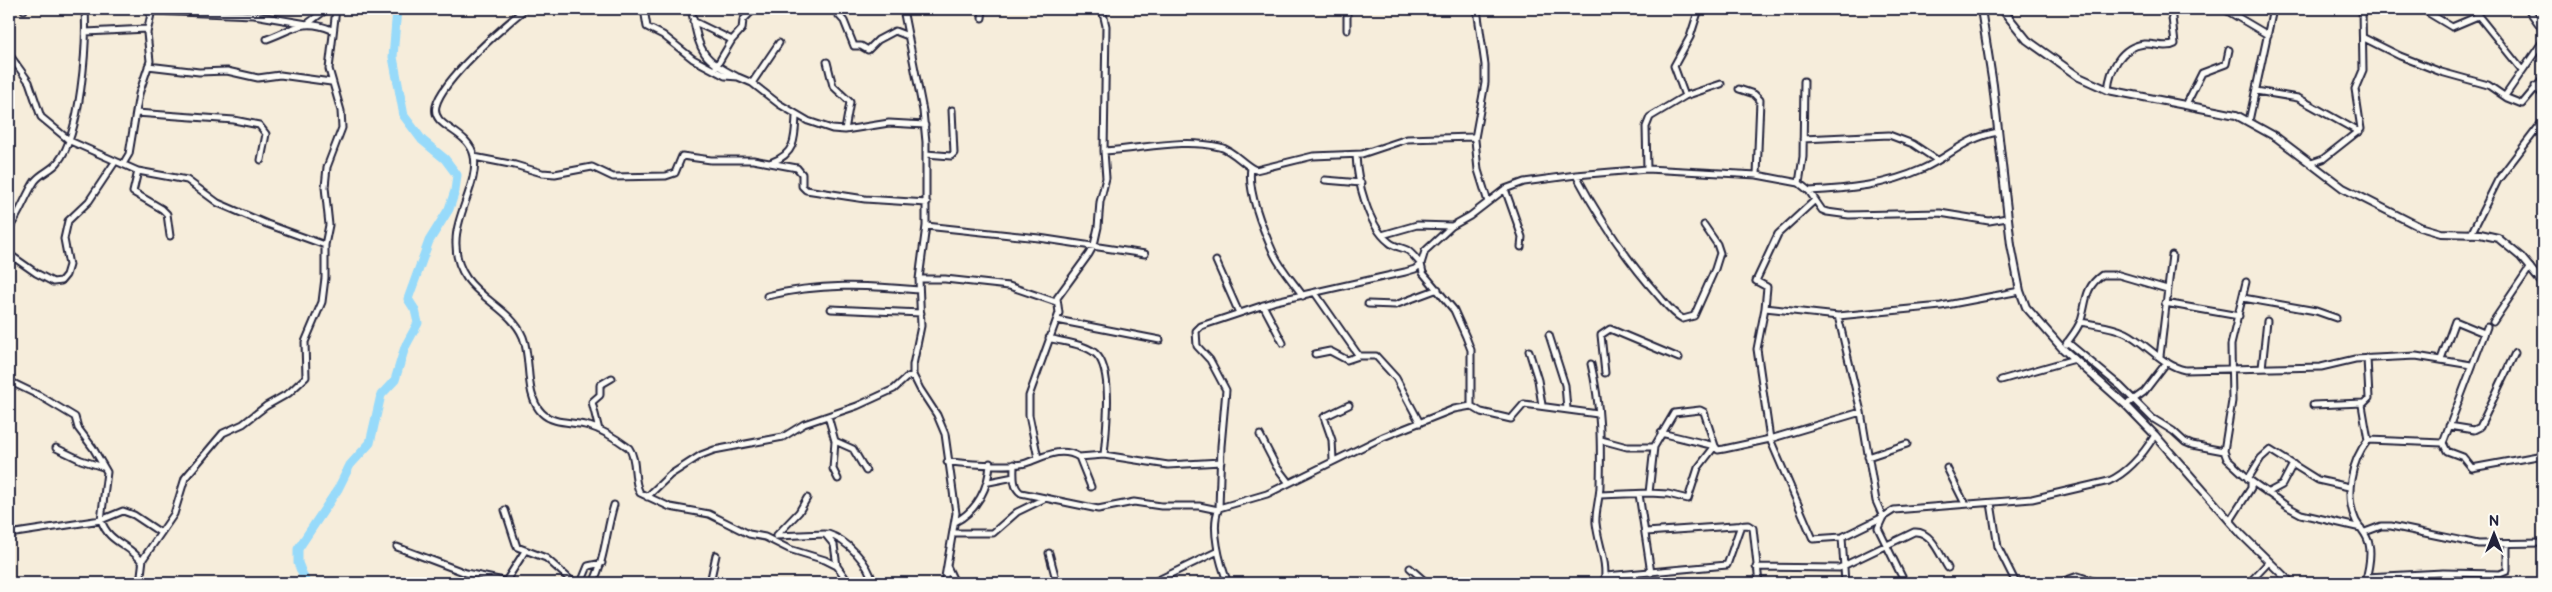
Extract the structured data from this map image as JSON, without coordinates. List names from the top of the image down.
{
  "north": "top"
}
